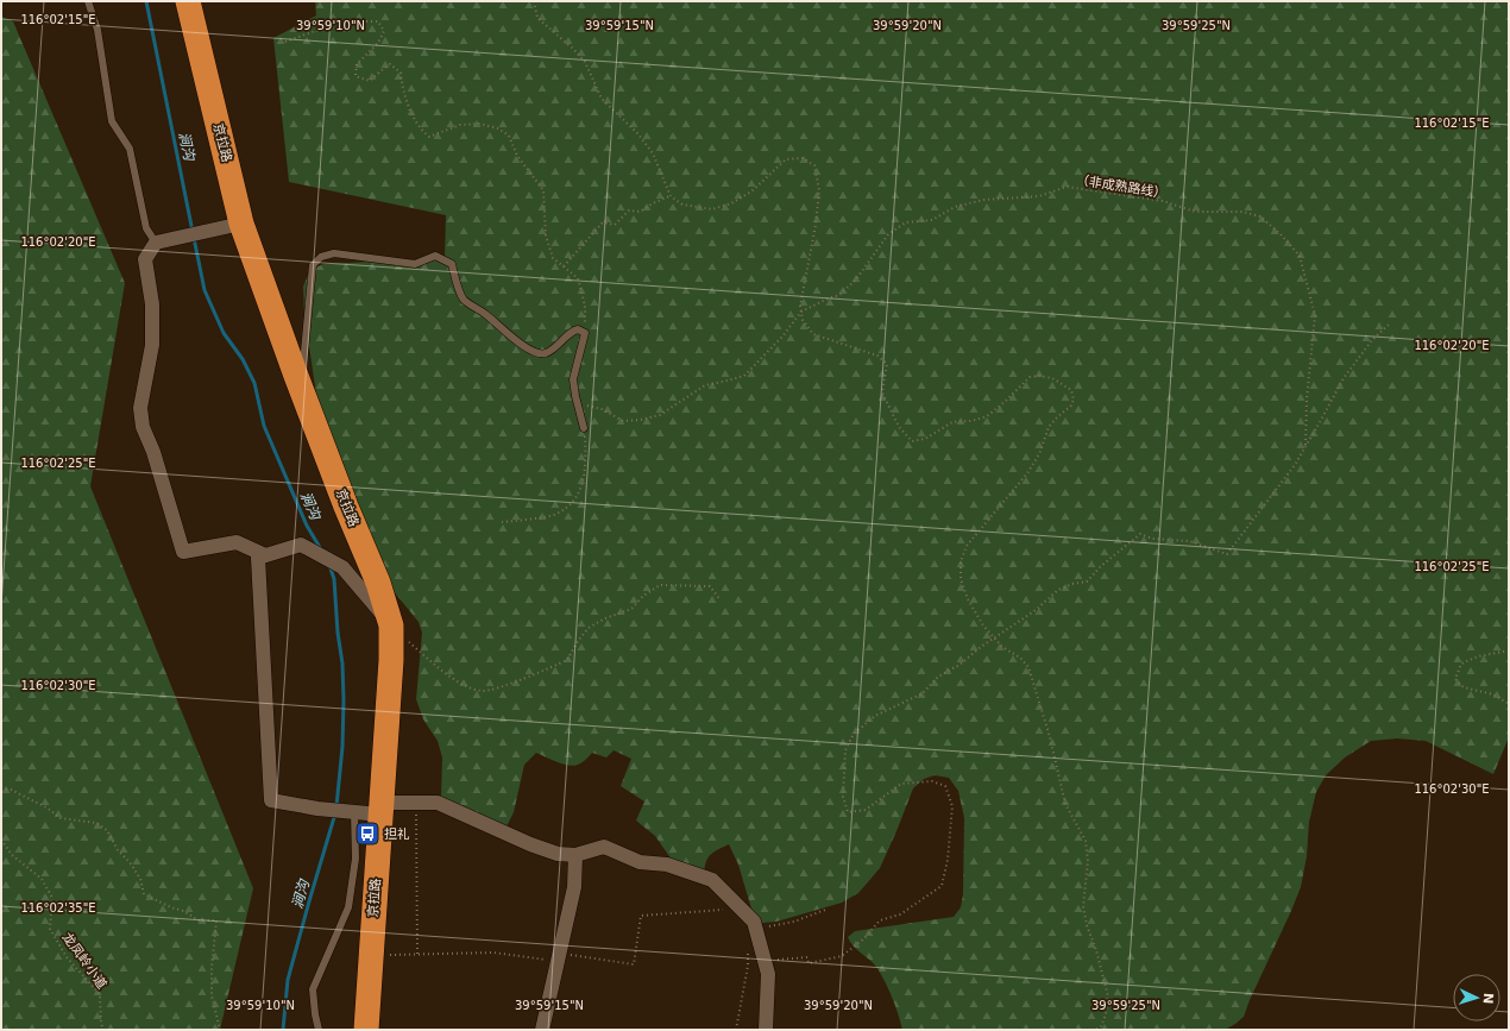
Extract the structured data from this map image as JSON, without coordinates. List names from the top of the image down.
{
  "streets": {
    "highway": ["京拉路"],
    "path": ["（非成熟路线）", "龙凤岭小道"]
  },
  "water": ["涧沟"],
  "places": {
    "bus stop": ["担礼"]
  },
  "north": "right",
  "coordinates": [
    "116°02'15\"E",
    "39°59'10\"N",
    "39°59'15\"N",
    "39°59'20\"N",
    "39°59'25\"N",
    "116°02'20\"E",
    "116°02'25\"E",
    "116°02'30\"E",
    "116°02'35\"E"
  ]
}
